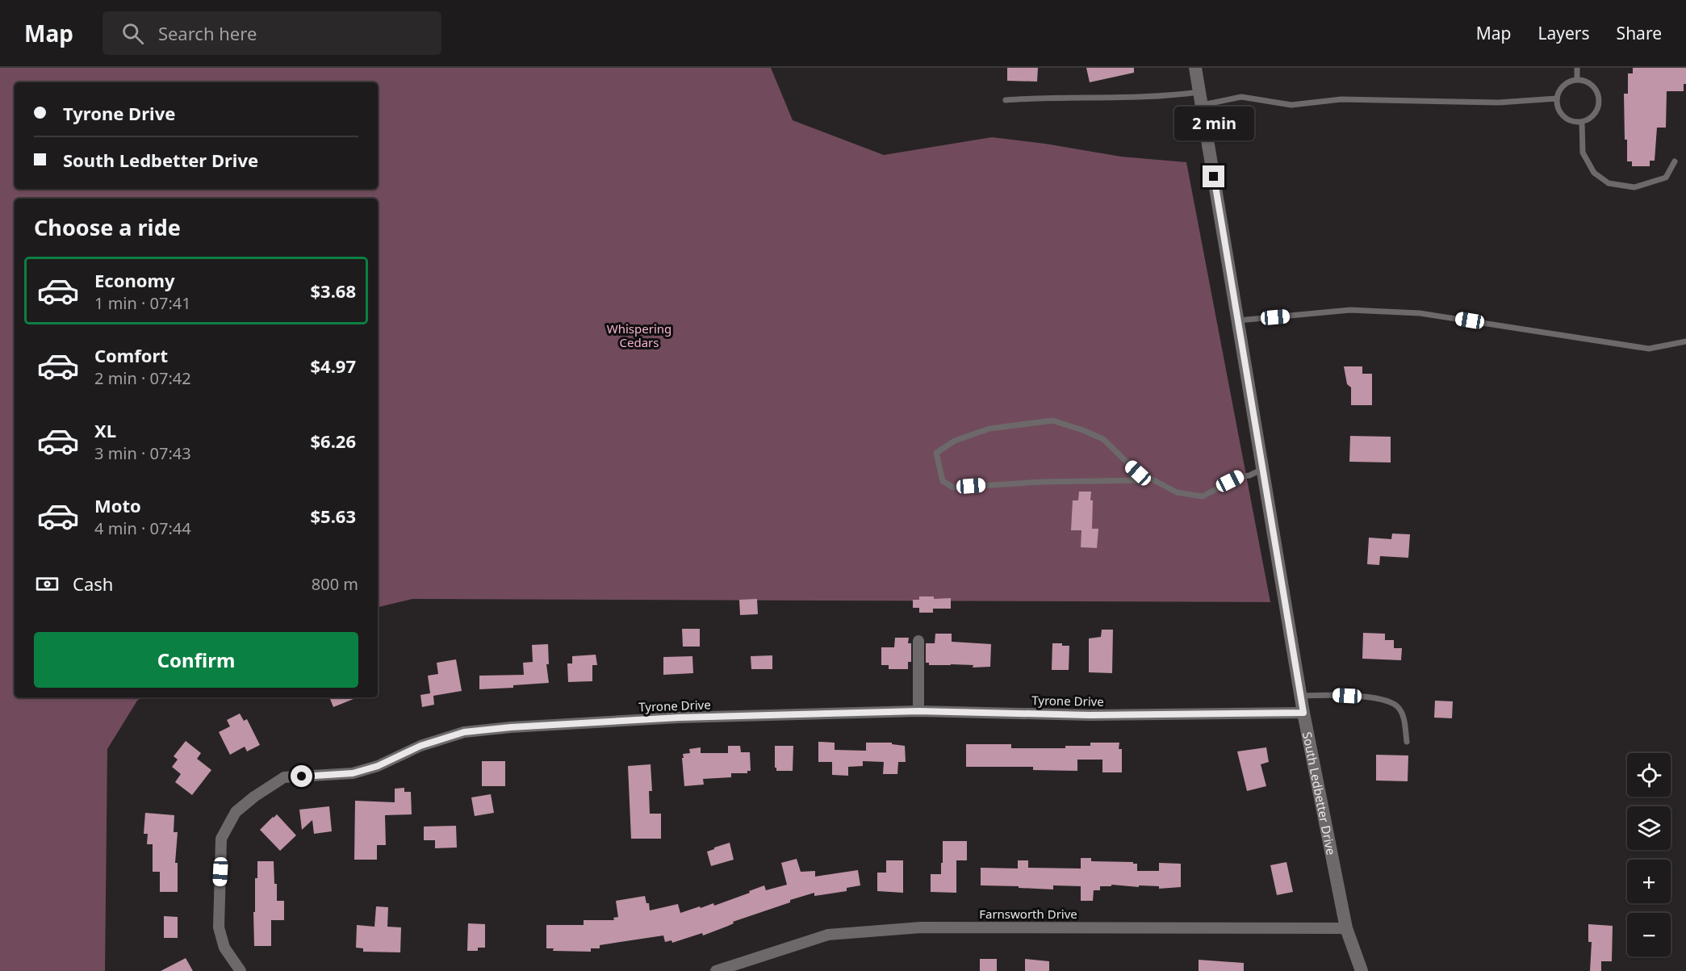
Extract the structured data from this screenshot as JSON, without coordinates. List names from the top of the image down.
{
  "streets": {
    "street": ["Tyrone Drive", "South Ledbetter Drive", "Farnsworth Drive"]
  },
  "crossings": [
    ["Tyrone Drive", "South Ledbetter Drive"],
    ["South Ledbetter Drive", "Farnsworth Drive"]
  ],
  "parks": ["Whispering Cedars"],
  "page": {
    "header": "Map",
    "search": "Search here",
    "nav": ["Map", "Layers", "Share"],
    "banner": ["Tyrone Drive", "South Ledbetter Drive"],
    "bubble": "2 min",
    "heading": "Choose a ride",
    "list": [
      {
        "name": "Economy",
        "note": "1 min · 07:41",
        "value": "$3.68"
      },
      {
        "name": "Comfort",
        "note": "2 min · 07:42",
        "value": "$4.97"
      },
      {
        "name": "XL",
        "note": "3 min · 07:43",
        "value": "$6.26"
      },
      {
        "name": "Moto",
        "note": "4 min · 07:44",
        "value": "$5.63"
      }
    ],
    "pay": ["Cash", "800 m"],
    "buttons": "Confirm",
    "map_buttons": ["+", "−"]
  }
}
